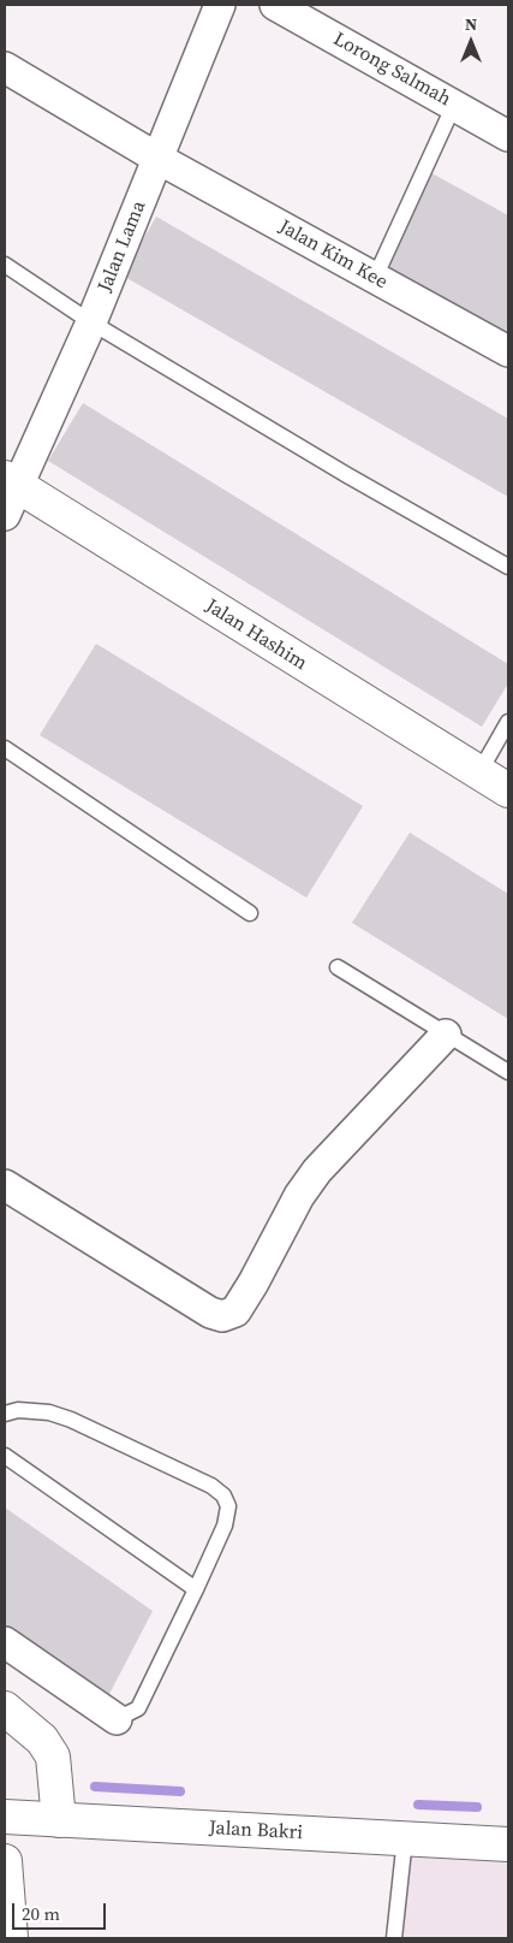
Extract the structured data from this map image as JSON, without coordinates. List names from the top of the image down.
{
  "streets": {
    "street": [
      "Lorong Salmah",
      "Jalan Lama",
      "Jalan Kim Kee",
      "Jalan Hashim",
      "Jalan Bakri"
    ]
  },
  "crossings": [
    ["Jalan Lama", "Jalan Kim Kee"],
    ["Jalan Lama", "Jalan Hashim"]
  ],
  "scale_bar": "20 m",
  "north": "top"
}
